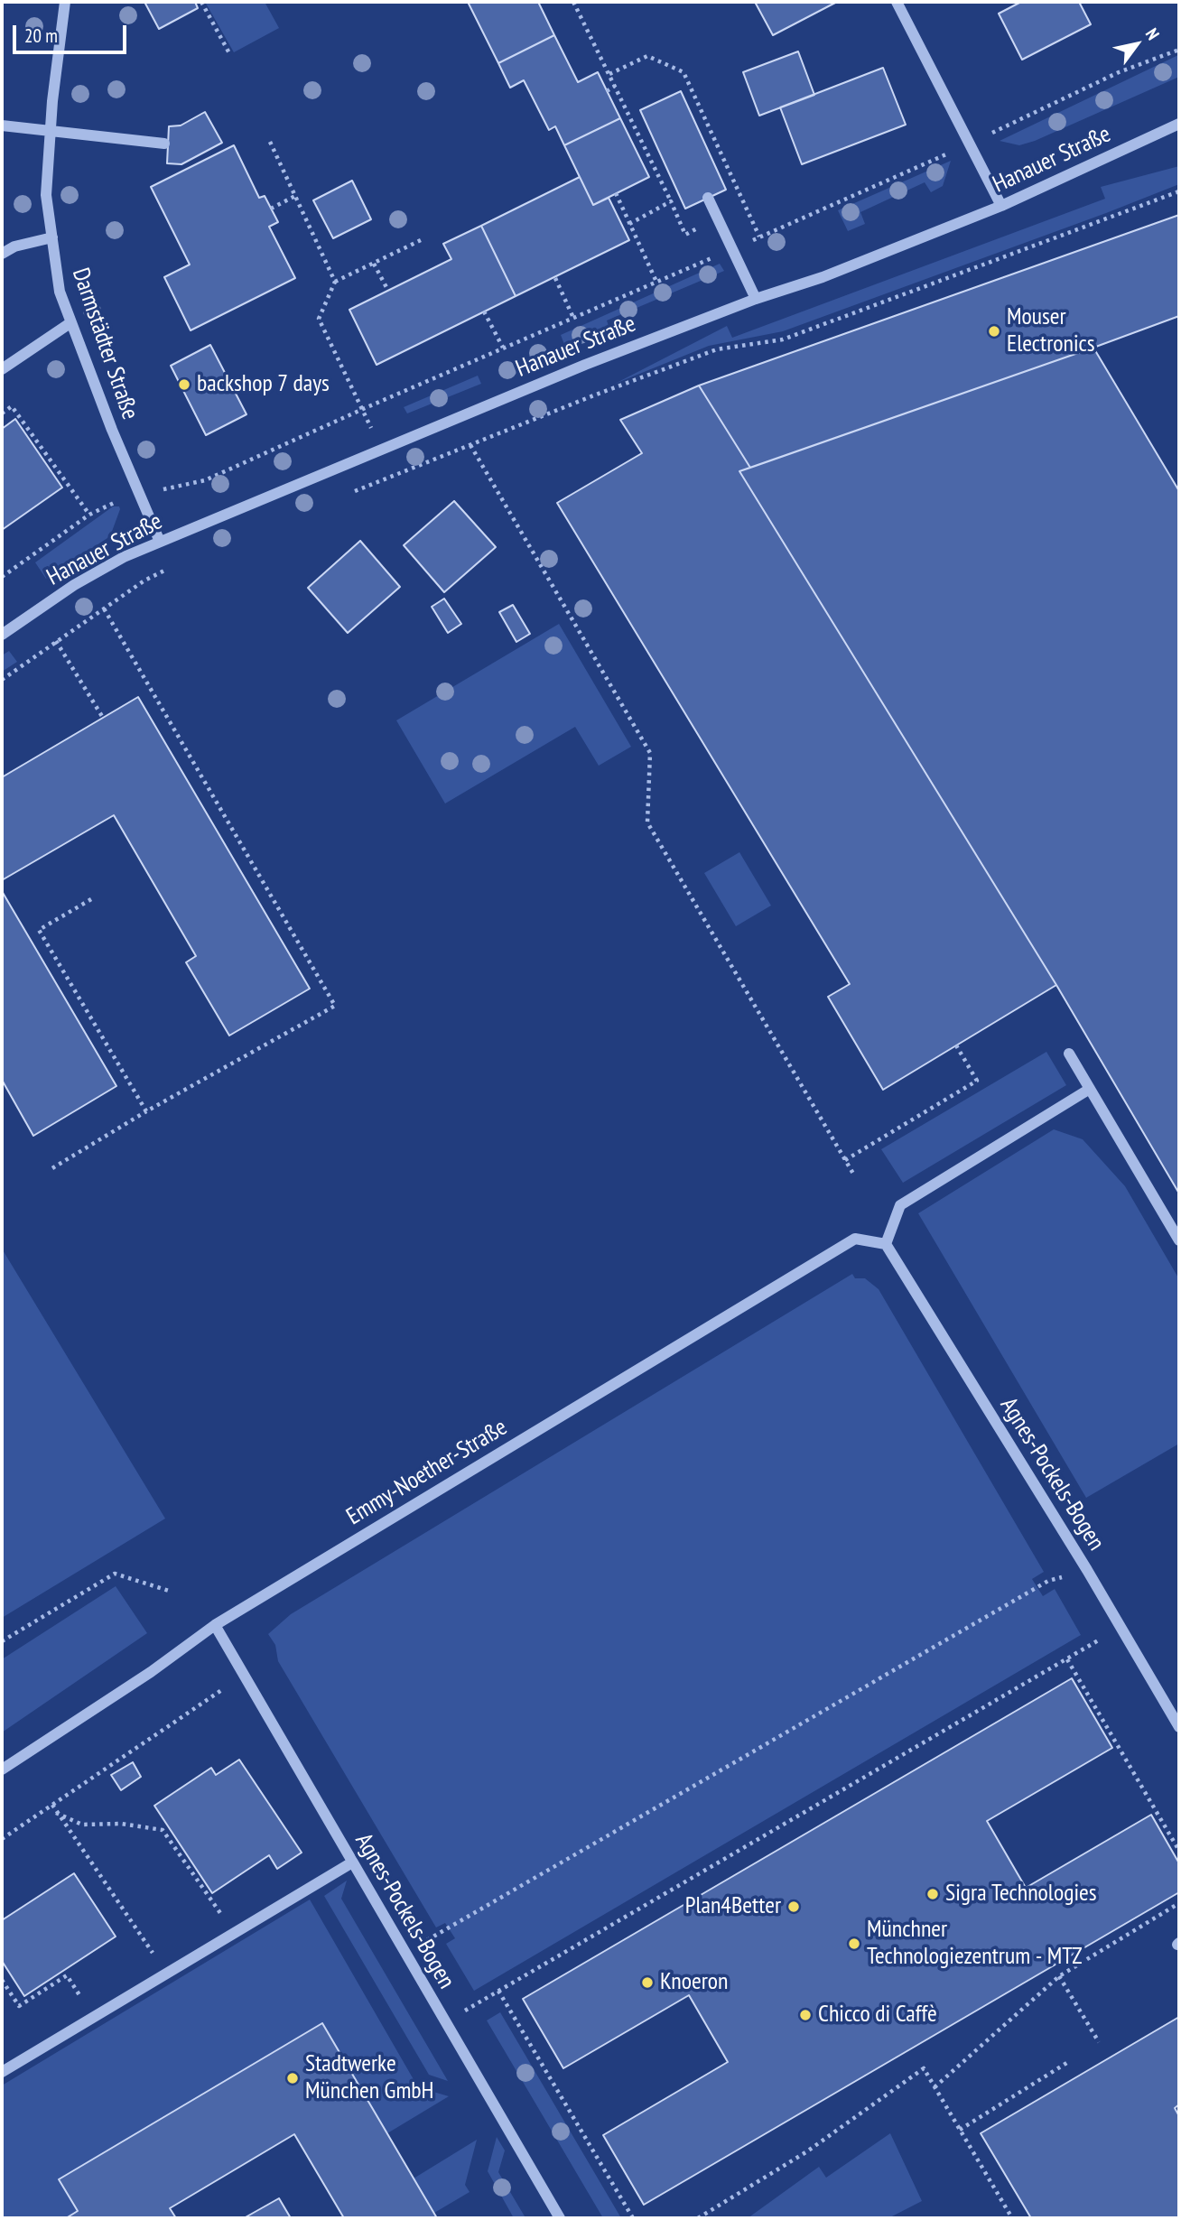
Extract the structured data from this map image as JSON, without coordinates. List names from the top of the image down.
{
  "streets": {
    "street": [
      "Hanauer Straße",
      "Darmstädter Straße",
      "Emmy-Noether-Straße",
      "Agnes-Pockels-Bogen"
    ]
  },
  "crossings": [
    ["Hanauer Straße", "Darmstädter Straße"],
    ["Emmy-Noether-Straße", "Agnes-Pockels-Bogen"]
  ],
  "places": [
    "Mouser Electronics",
    "backshop 7 days",
    "Sigra Technologies",
    "Plan4Better",
    "Münchner Technologiezentrum - MTZ",
    "Knoeron",
    "Chicco di Caffè",
    "Stadtwerke München GmbH"
  ],
  "scale_bar": "20 m",
  "north": "top right"
}
